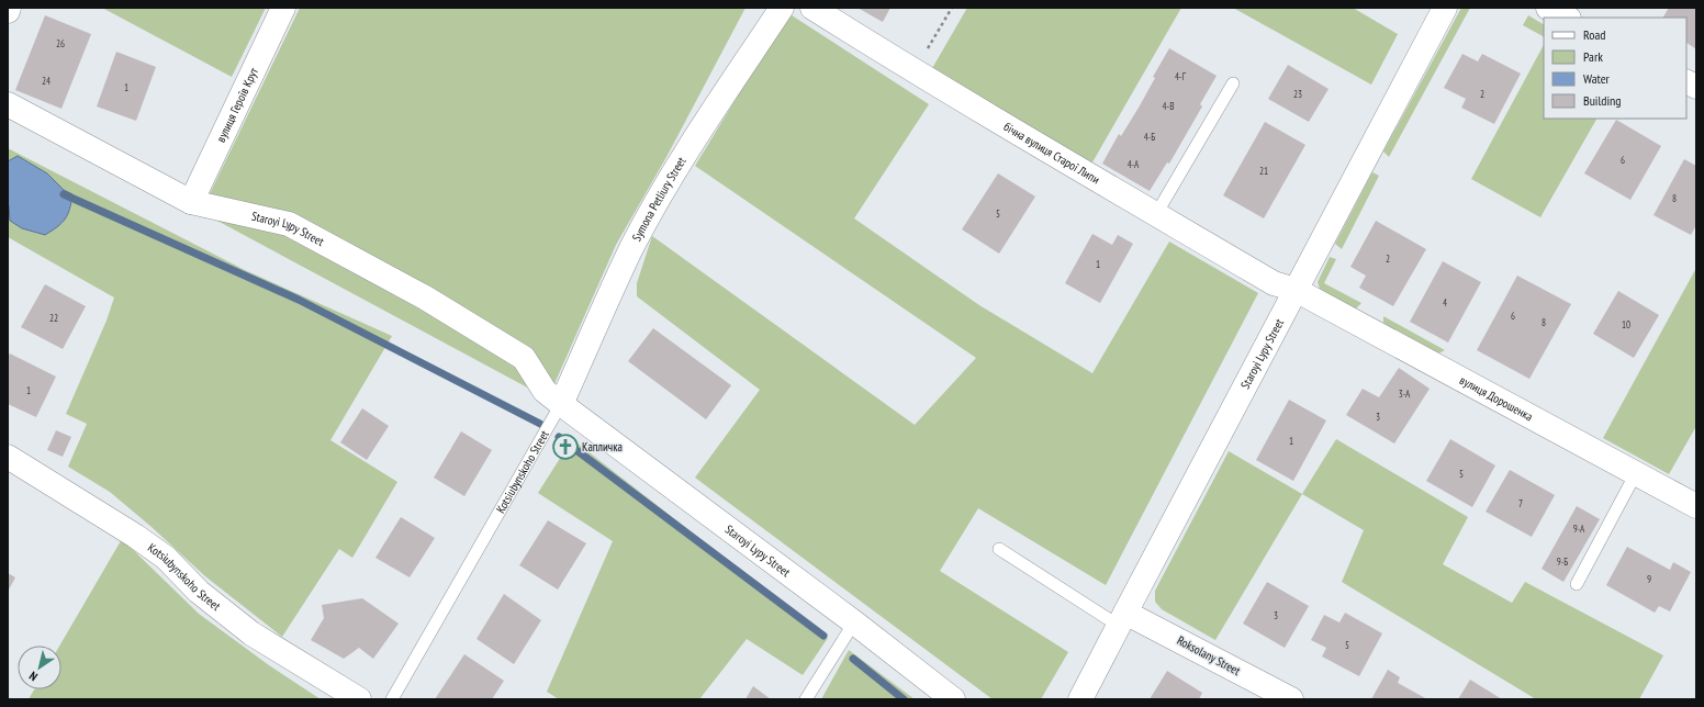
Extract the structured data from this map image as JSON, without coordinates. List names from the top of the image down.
{
  "streets": {
    "street": [
      "вулиця Героїв Крут",
      "бічна вулиця Старої Липи",
      "Symona Petliury Street",
      "Staroyi Lypy Street",
      "вулиця Дорошенка",
      "Kotsiubynskoho Street",
      "Roksolany Street"
    ]
  },
  "crossings": [
    ["вулиця Героїв Крут", "Staroyi Lypy Street"],
    ["бічна вулиця Старої Липи", "Staroyi Lypy Street"],
    ["бічна вулиця Старої Липи", "вулиця Дорошенка"],
    ["Symona Petliury Street", "Staroyi Lypy Street"],
    ["Symona Petliury Street", "Kotsiubynskoho Street"],
    ["Staroyi Lypy Street", "вулиця Дорошенка"],
    ["Staroyi Lypy Street", "Kotsiubynskoho Street"],
    ["Staroyi Lypy Street", "Roksolany Street"]
  ],
  "places": {
    "church": ["Капличка"]
  },
  "house_numbers": [
    "26",
    "4-Г",
    "24",
    "1",
    "23",
    "2",
    "4-В",
    "4-Б",
    "6",
    "4-А",
    "21",
    "8",
    "5",
    "2",
    "1",
    "4",
    "6",
    "22",
    "8",
    "10",
    "1",
    "3-А",
    "3",
    "1",
    "5",
    "7",
    "9-А",
    "9-Б",
    "9",
    "3",
    "5"
  ],
  "legend": [
    "Road",
    "Park",
    "Water",
    "Building"
  ],
  "north": "bottom left"
}
